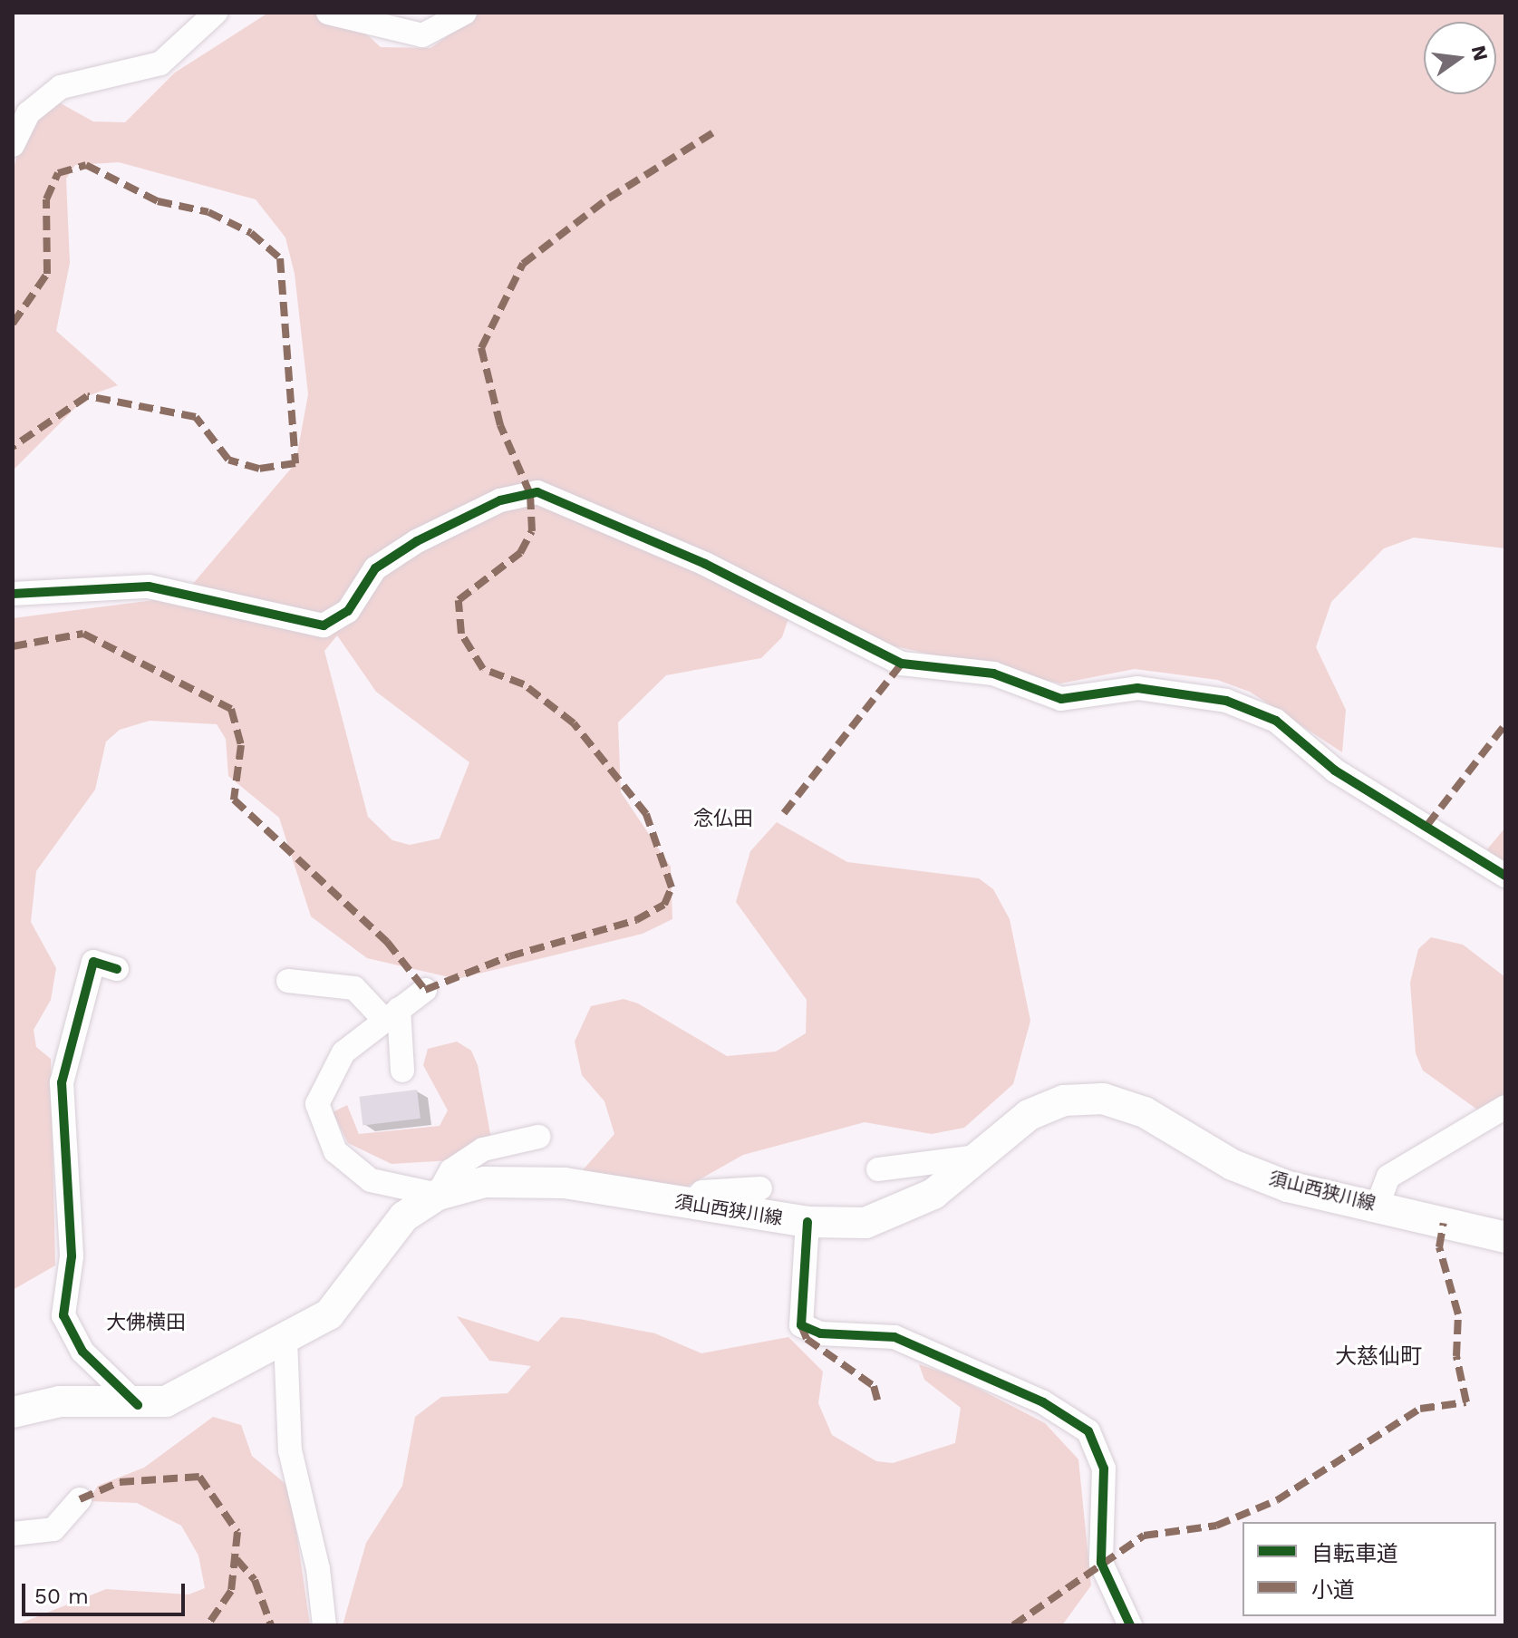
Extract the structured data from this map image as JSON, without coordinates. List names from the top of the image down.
{
  "streets": {
    "main road": ["須山西狭川線"]
  },
  "districts": ["念仏田", "大佛横田", "大慈仙町"],
  "legend": ["自転車道", "小道"],
  "scale_bar": "50 m",
  "north": "right"
}
